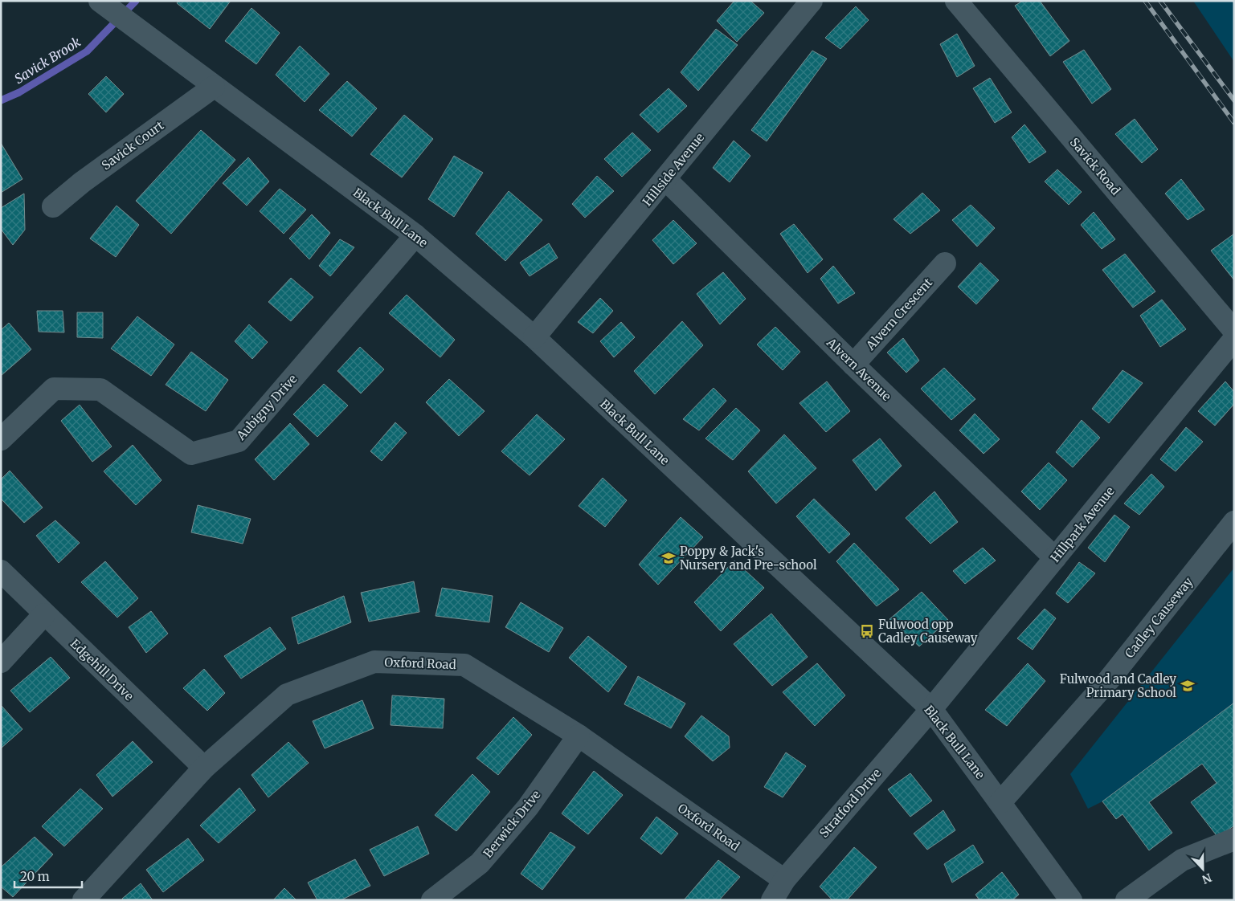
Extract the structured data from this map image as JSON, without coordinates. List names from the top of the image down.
{
  "streets": {
    "street": [
      "Savick Court",
      "Savick Road",
      "Hillside Avenue",
      "Black Bull Lane",
      "Alvern Crescent",
      "Alvern Avenue",
      "Aubigny Drive",
      "Hillpark Avenue",
      "Cadley Causeway",
      "Oxford Road",
      "Edgehill Drive",
      "Stratford Drive",
      "Berwick Drive"
    ]
  },
  "crossings": [
    ["Savick Court", "Black Bull Lane"],
    ["Hillside Avenue", "Black Bull Lane"],
    ["Hillside Avenue", "Alvern Avenue"],
    ["Black Bull Lane", "Aubigny Drive"],
    ["Black Bull Lane", "Hillpark Avenue"],
    ["Black Bull Lane", "Cadley Causeway"],
    ["Black Bull Lane", "Stratford Drive"],
    ["Alvern Crescent", "Alvern Avenue"],
    ["Alvern Avenue", "Hillpark Avenue"],
    ["Hillpark Avenue", "Stratford Drive"],
    ["Oxford Road", "Edgehill Drive"],
    ["Oxford Road", "Stratford Drive"],
    ["Oxford Road", "Berwick Drive"]
  ],
  "water": ["Savick Brook"],
  "places": {
    "school or university": ["Poppy & Jack's Nursery and Pre-school", "Fulwood and Cadley Primary School"],
    "bus stop": ["Fulwood opp Cadley Causeway"]
  },
  "scale_bar": "20 m",
  "north": "bottom"
}
